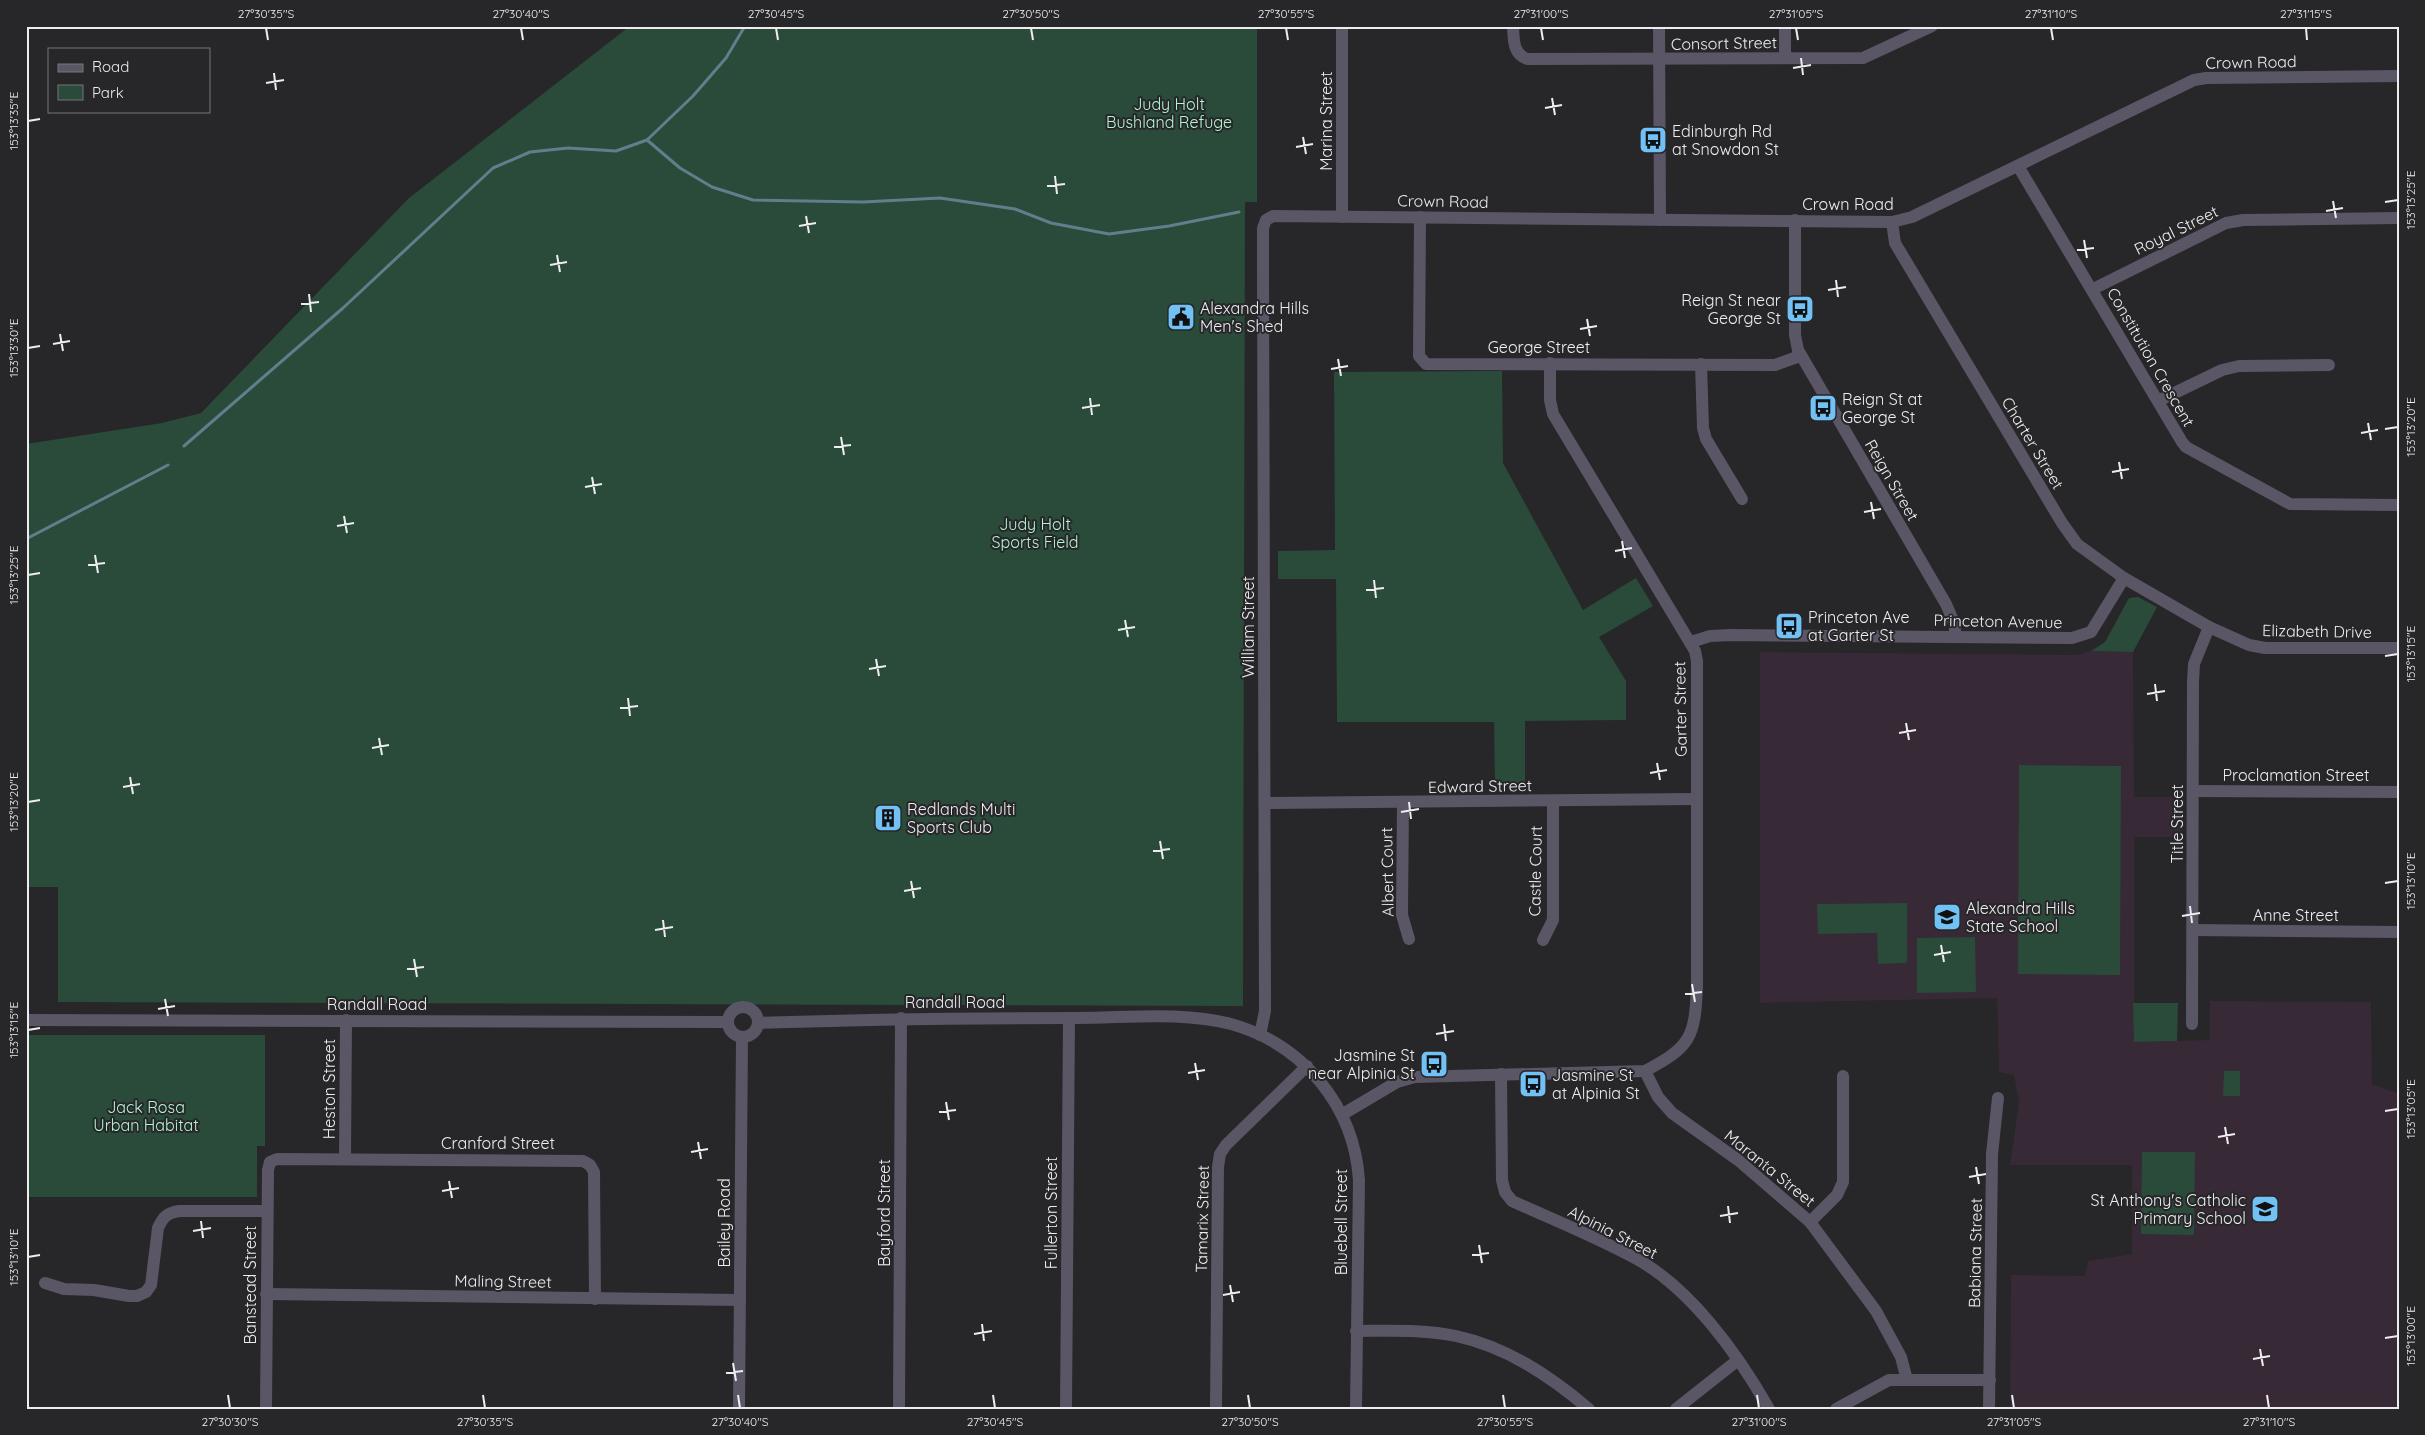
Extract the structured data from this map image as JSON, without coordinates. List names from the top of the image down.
{
  "streets": {
    "street": [
      "Consort Street",
      "Crown Road",
      "Marina Street",
      "Royal Street",
      "George Street",
      "Constitution Crescent",
      "Charter Street",
      "Reign Street",
      "Princeton Avenue",
      "William Street",
      "Elizabeth Drive",
      "Garter Street",
      "Proclamation Street",
      "Edward Street",
      "Title Street",
      "Castle Court",
      "Albert Court",
      "Anne Street",
      "Randall Road",
      "Heston Street",
      "Cranford Street",
      "Maranta Street",
      "Bayford Street",
      "Fullerton Street",
      "Tamarix Street",
      "Bluebell Street",
      "Bailey Road",
      "Alpinia Street",
      "Babiana Street",
      "Maling Street",
      "Banstead Street"
    ]
  },
  "crossings": [
    ["Crown Road", "Marina Street"],
    ["Crown Road", "George Street"],
    ["Crown Road", "Constitution Crescent"],
    ["Crown Road", "Charter Street"],
    ["Crown Road", "Reign Street"],
    ["Crown Road", "William Street"],
    ["Royal Street", "Constitution Crescent"],
    ["George Street", "Reign Street"],
    ["George Street", "Garter Street"],
    ["Charter Street", "Princeton Avenue"],
    ["Charter Street", "Elizabeth Drive"],
    ["Charter Street", "Title Street"],
    ["Reign Street", "Princeton Avenue"],
    ["Princeton Avenue", "Garter Street"],
    ["William Street", "Edward Street"],
    ["William Street", "Bluebell Street"],
    ["Elizabeth Drive", "Title Street"],
    ["Garter Street", "Edward Street"],
    ["Garter Street", "Maranta Street"],
    ["Proclamation Street", "Title Street"],
    ["Edward Street", "Castle Court"],
    ["Edward Street", "Albert Court"],
    ["Title Street", "Anne Street"],
    ["Randall Road", "Heston Street"],
    ["Randall Road", "Bayford Street"],
    ["Randall Road", "Fullerton Street"],
    ["Randall Road", "Bluebell Street"],
    ["Randall Road", "Bailey Road"],
    ["Heston Street", "Cranford Street"],
    ["Cranford Street", "Maling Street"],
    ["Cranford Street", "Banstead Street"],
    ["Tamarix Street", "Bluebell Street"],
    ["Bailey Road", "Maling Street"],
    ["Maling Street", "Banstead Street"]
  ],
  "parks": ["Judy Holt Bushland Refuge", "Judy Holt Sports Field", "Jack Rosa Urban Habitat"],
  "places": {
    "bus stop": [
      "Edinburgh Rd at Snowdon St",
      "Reign St near George St",
      "Reign St at George St",
      "Princeton Ave at Garter St",
      "Jasmine St near Alpinia St",
      "Jasmine St at Alpinia St"
    ],
    "public building": ["Alexandra Hills Men's Shed"],
    "building": ["Redlands Multi Sports Club"],
    "school or university": ["Alexandra Hills State School", "St Anthony's Catholic Primary School"]
  },
  "legend": ["Road", "Park"],
  "coordinates": [
    "27°30'35\"S",
    "27°30'40\"S",
    "27°30'45\"S",
    "27°30'50\"S",
    "27°30'55\"S",
    "27°31'00\"S",
    "27°31'05\"S",
    "27°31'10\"S",
    "27°31'15\"S",
    "153°13'35\"E",
    "153°13'25\"E",
    "153°13'30\"E",
    "153°13'20\"E",
    "153°13'15\"E",
    "153°13'10\"E",
    "153°13'05\"E",
    "153°13'00\"E",
    "27°30'30\"S"
  ]
}
